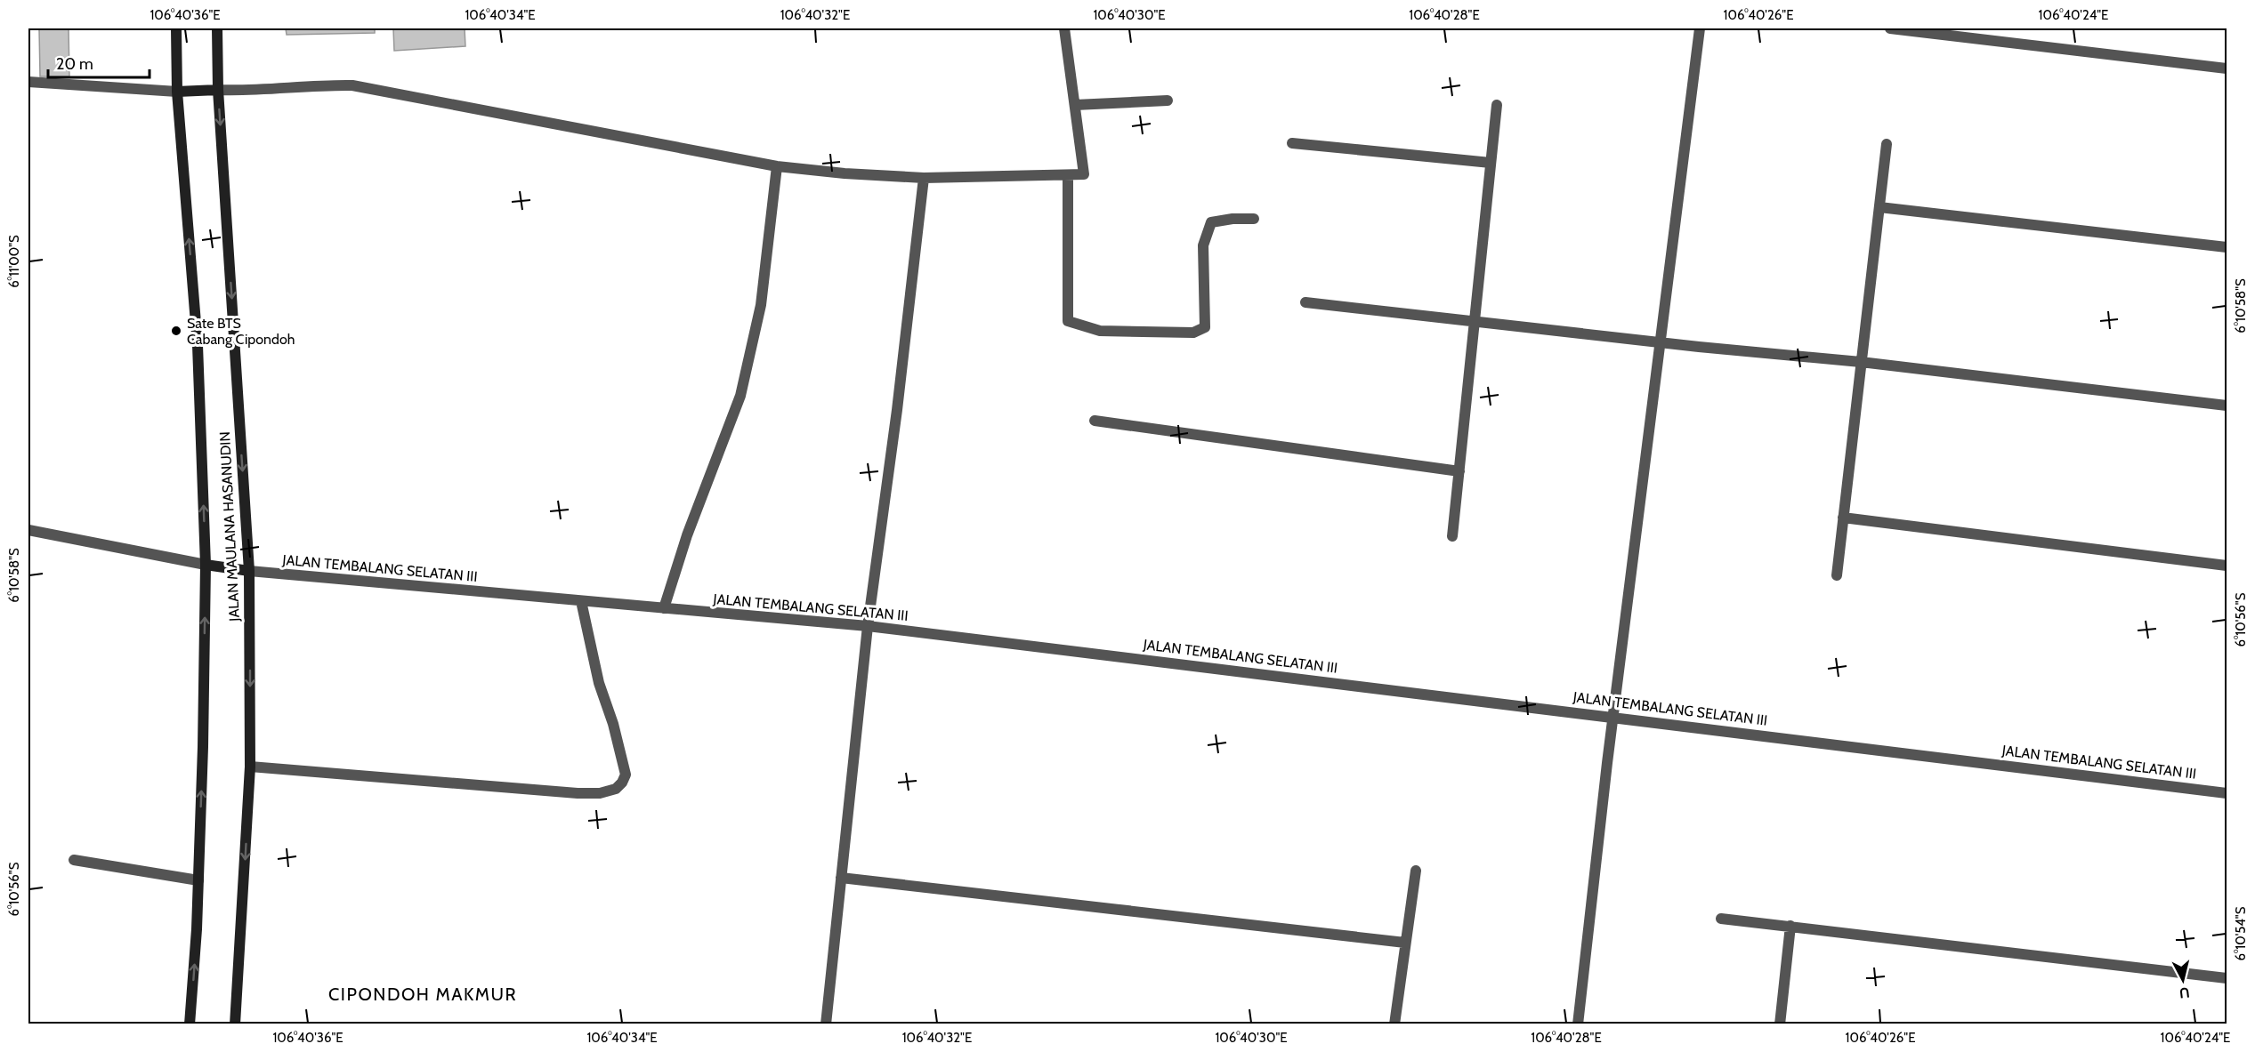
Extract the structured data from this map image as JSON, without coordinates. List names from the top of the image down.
{
  "streets": {
    "street": ["JALAN MAULANA HASANUDIN", "JALAN TEMBALANG SELATAN III"]
  },
  "crossings": [
    ["JALAN MAULANA HASANUDIN", "JALAN TEMBALANG SELATAN III"]
  ],
  "districts": ["CIPONDOH MAKMUR"],
  "places": ["Sate BTS Cabang Cipondoh"],
  "scale_bar": "20 m",
  "north": "bottom",
  "coordinates": [
    "106°40'36\"E",
    "106°40'34\"E",
    "106°40'32\"E",
    "106°40'30\"E",
    "106°40'28\"E",
    "106°40'26\"E",
    "106°40'24\"E",
    "6°11'00\"S",
    "6°10'58\"S",
    "6°10'56\"S",
    "6°10'54\"S"
  ]
}
